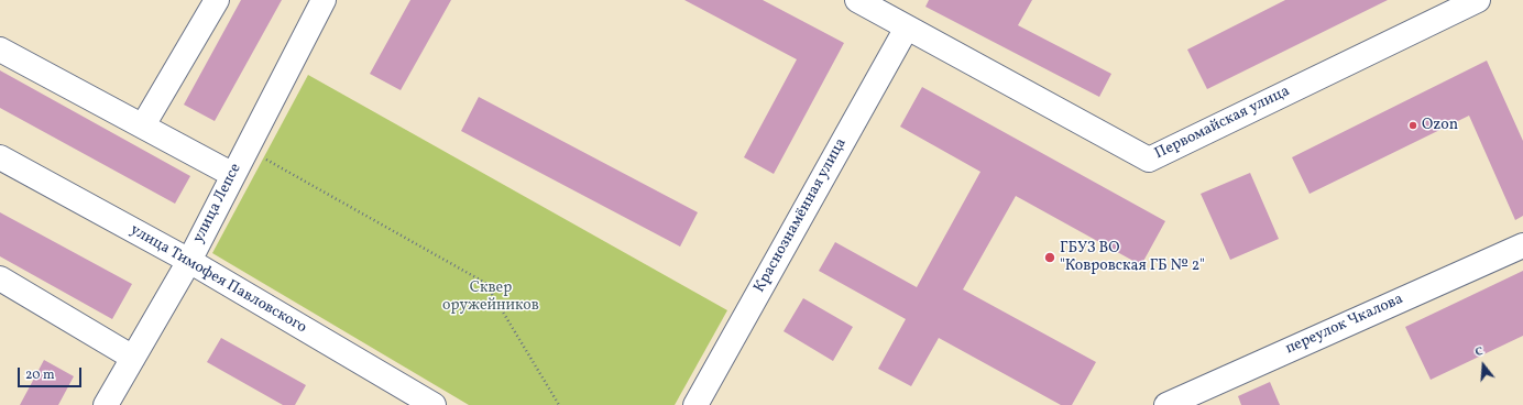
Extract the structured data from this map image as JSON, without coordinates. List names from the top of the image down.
{
  "streets": {
    "street": [
      "Первомайская улица",
      "улица Лепсе",
      "Краснознамённая улица",
      "улица Тимофея Павловского",
      "переулок Чкалова"
    ]
  },
  "crossings": [
    ["Первомайская улица", "Краснознамённая улица"],
    ["улица Лепсе", "улица Тимофея Павловского"]
  ],
  "parks": ["Сквер оружейников"],
  "places": ["Ozon", "ГБУЗ ВО \"Ковровская ГБ № 2\""],
  "scale_bar": "20 m",
  "north": "top"
}
